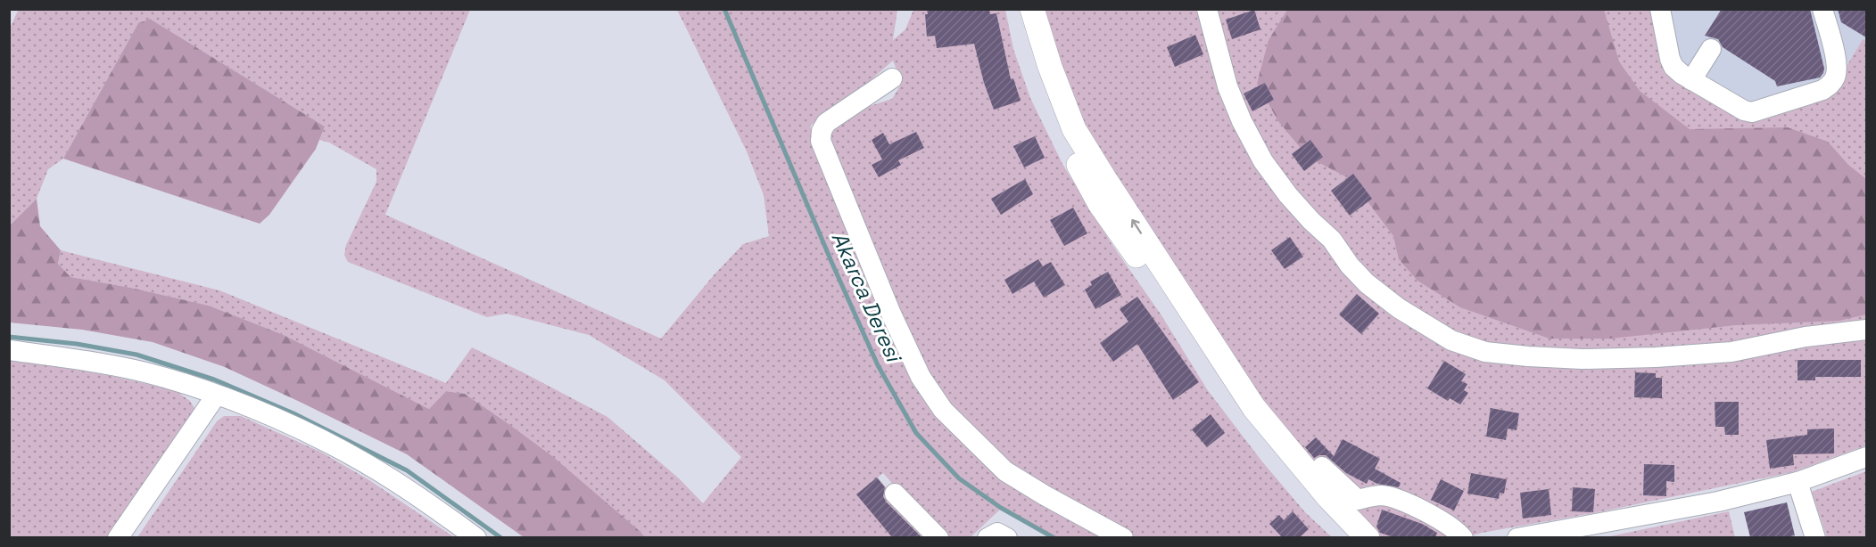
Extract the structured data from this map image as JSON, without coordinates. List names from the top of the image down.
{
  "water": ["Akarca Deresi"]
}
